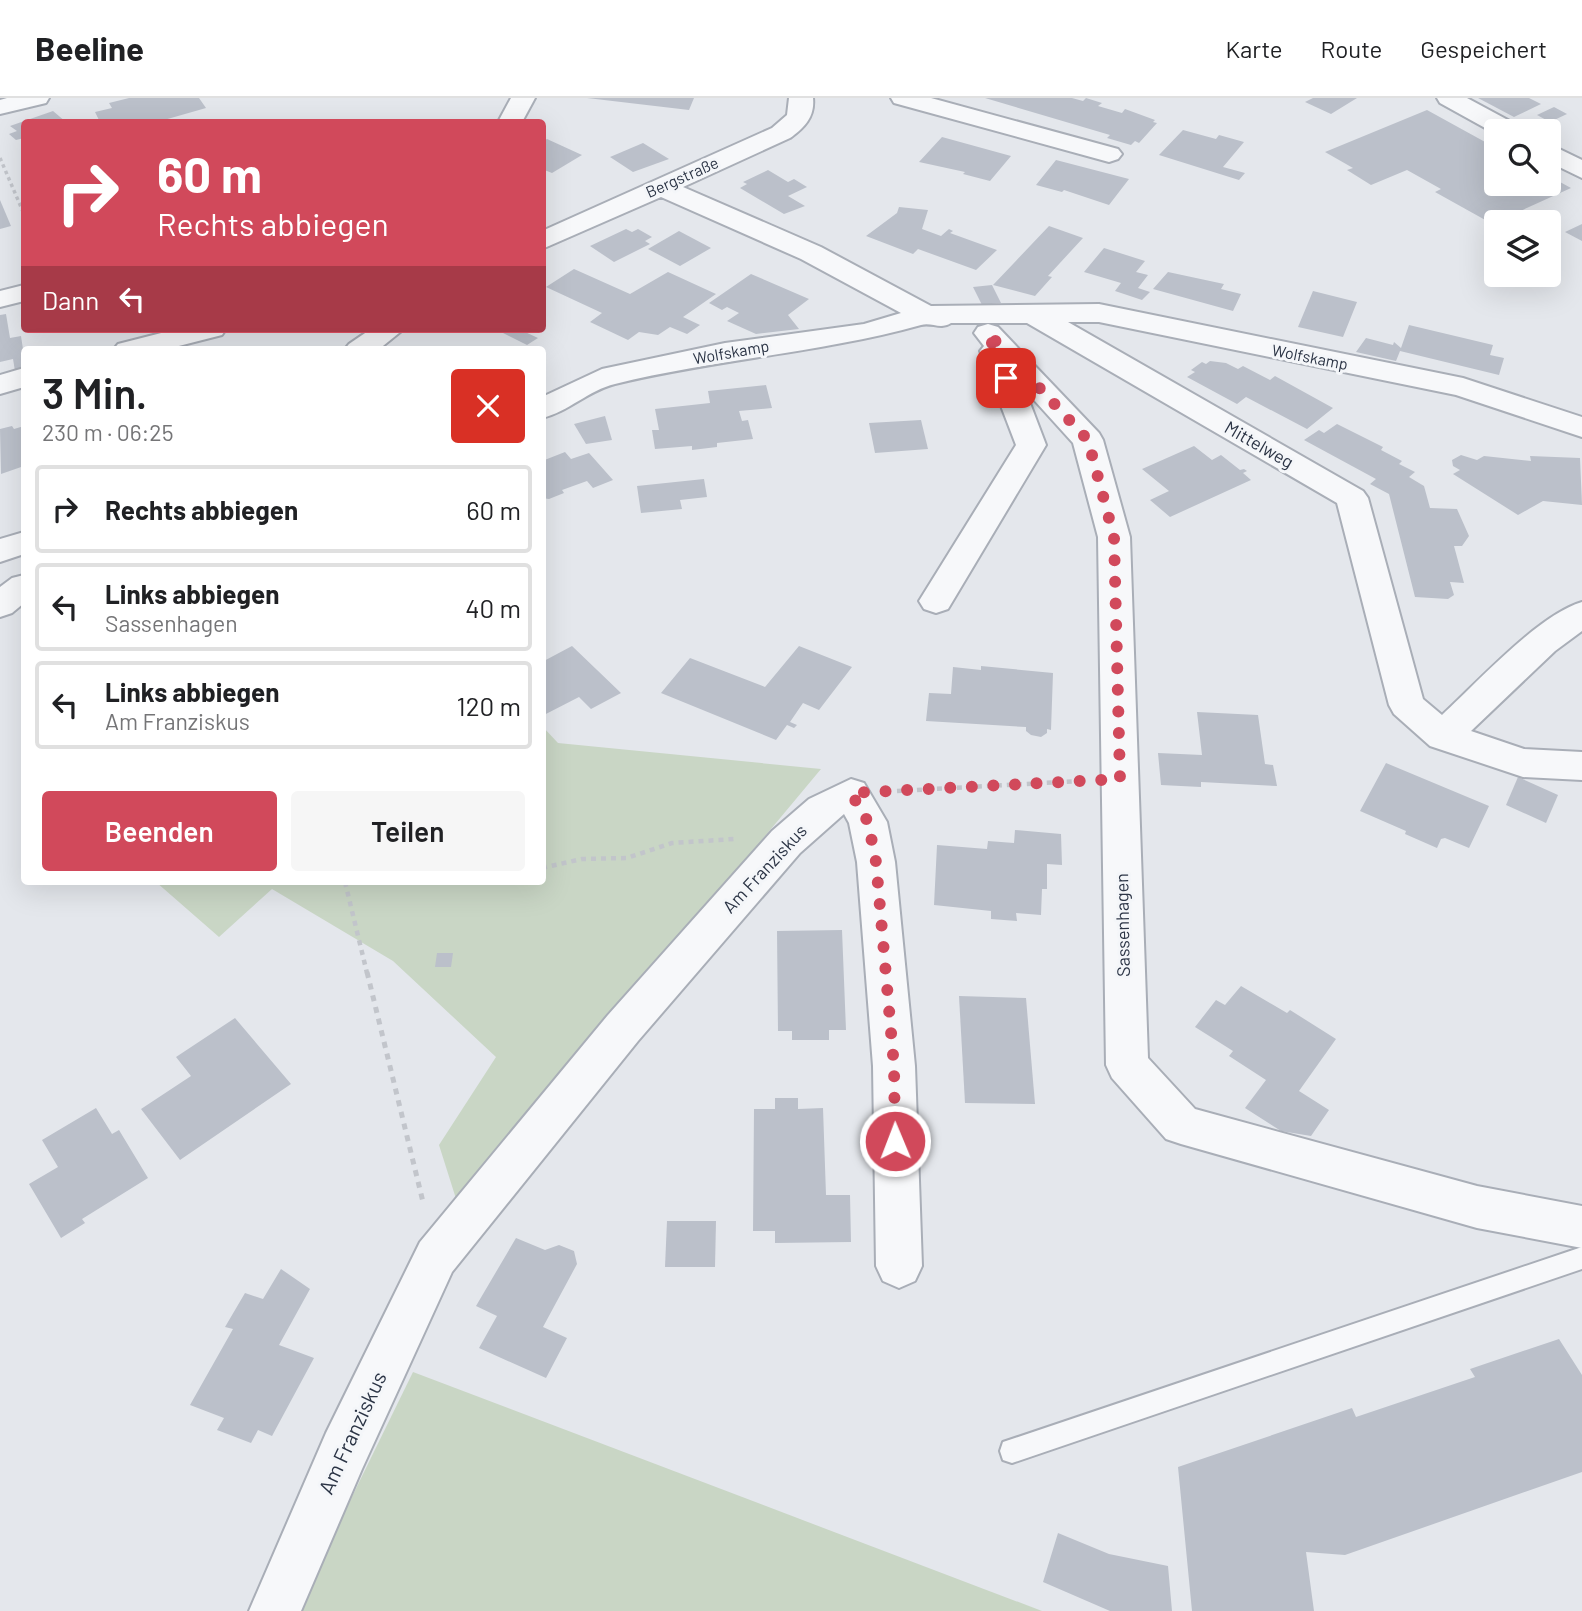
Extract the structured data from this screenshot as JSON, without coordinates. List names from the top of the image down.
{
  "streets": {
    "street": [
      "Bergstraße",
      "Wolfskamp",
      "Mittelweg",
      "Am Franziskus",
      "Sassenhagen"
    ]
  },
  "crossings": [
    ["Wolfskamp", "Mittelweg"]
  ],
  "page": {
    "header": "Beeline",
    "nav": ["Karte", "Route", "Gespeichert"],
    "turn": ["60 m", "Rechts abbiegen"],
    "then": "Dann",
    "heading": ["3 Min.", "230 m · 06:25"],
    "list": [
      {
        "name": "Rechts abbiegen",
        "value": "60 m"
      },
      {
        "name": "Links abbiegen",
        "note": "Sassenhagen",
        "value": "40 m"
      },
      {
        "name": "Links abbiegen",
        "note": "Am Franziskus",
        "value": "120 m"
      }
    ],
    "buttons": ["Beenden", "Teilen"]
  }
}
